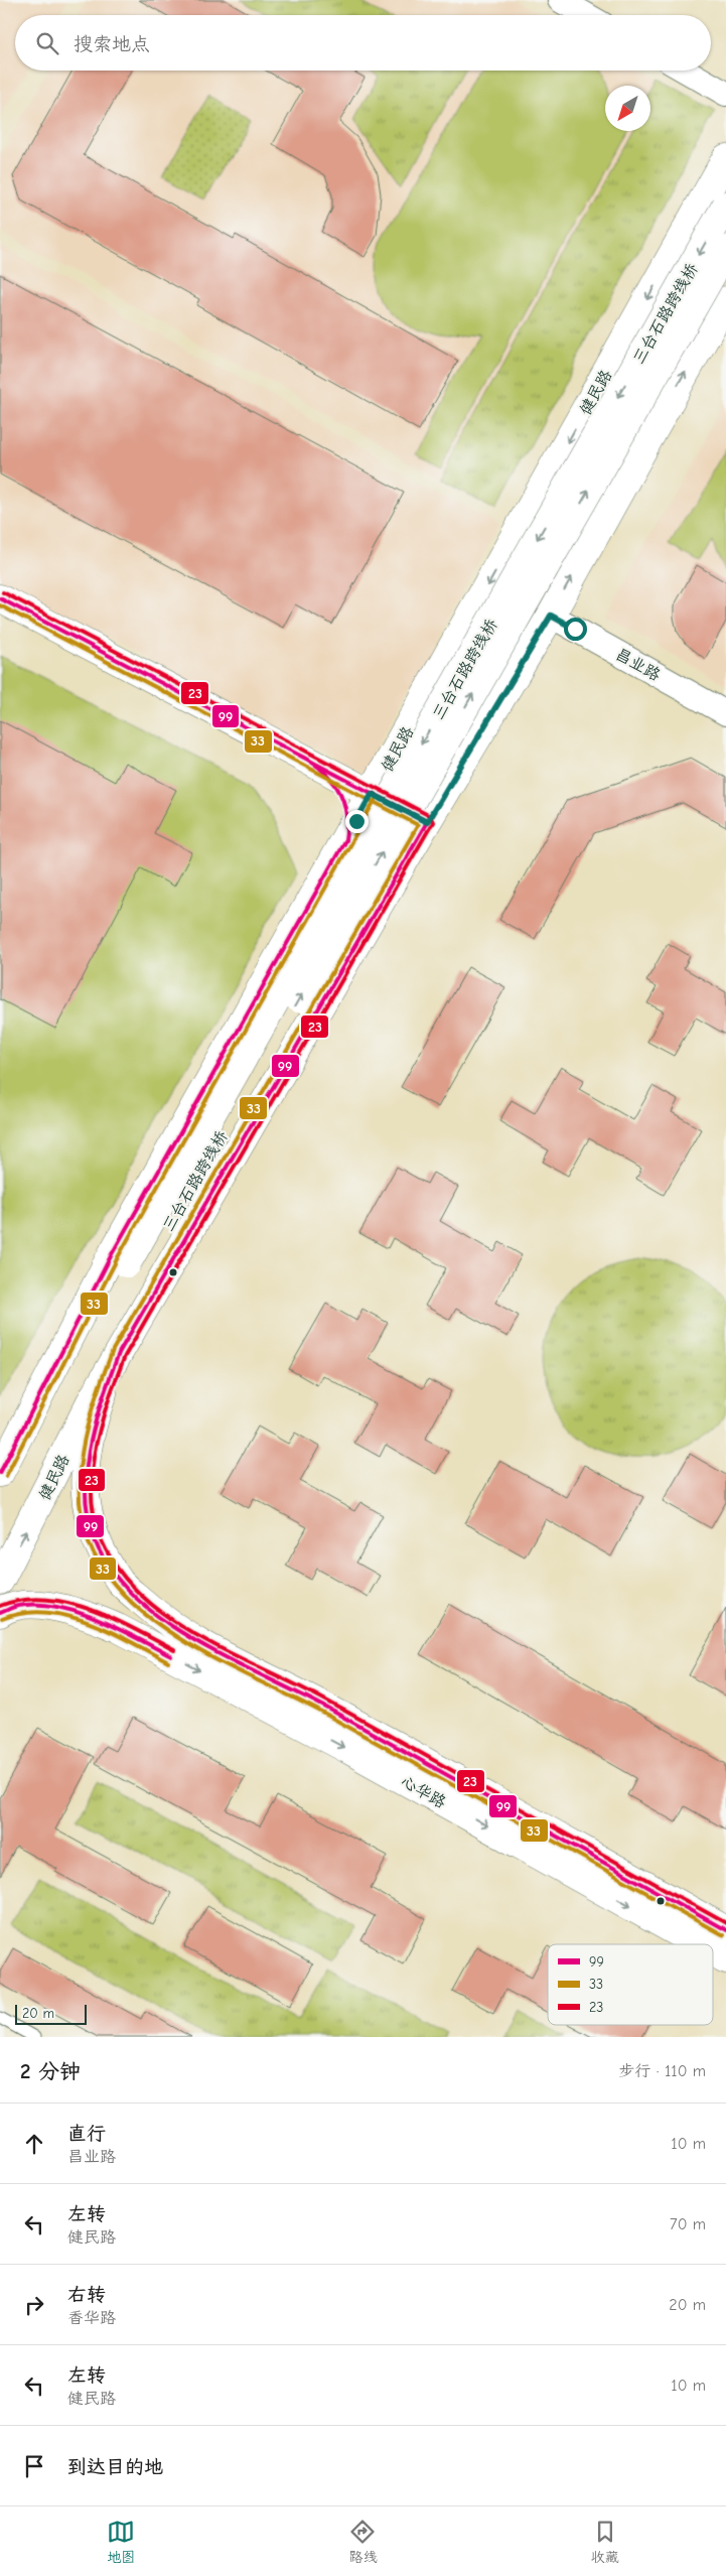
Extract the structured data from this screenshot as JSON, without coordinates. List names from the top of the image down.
{
  "streets": {
    "main road": ["三台石路跨线桥", "健民路", "心华路"],
    "street": ["昌业路"]
  },
  "crossings": [
    ["健民路", "昌业路"],
    ["健民路", "心华路"]
  ],
  "one_way": ["心华路"],
  "lines": ["transit line 23", "transit line 99", "transit line 33"],
  "legend": ["99", "33", "23"],
  "scale_bar": "20 m",
  "north": "bottom left",
  "page": {
    "search": "搜索地点",
    "scale": "20 m",
    "heading": ["2 分钟", "步行 · 110 m"],
    "list": [
      ["直行", "昌业路", "10 m"],
      ["左转", "健民路", "70 m"],
      ["右转", "香华路", "20 m"],
      ["左转", "健民路", "10 m"],
      "到达目的地"
    ],
    "nav": ["地图", "路线", "收藏"]
  }
}
